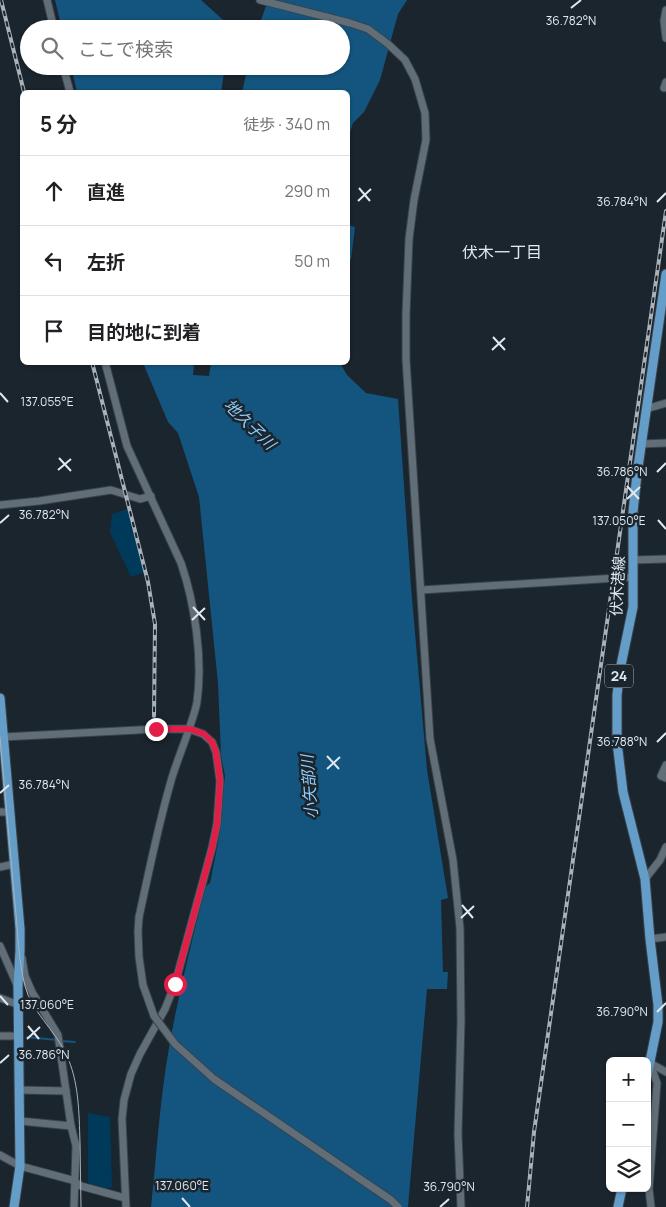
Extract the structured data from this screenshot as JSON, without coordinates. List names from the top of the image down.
{
  "streets": {
    "main road": ["伏木港線", "24"]
  },
  "districts": ["伏木一丁目"],
  "water": ["地久子川", "小矢部川"],
  "page": {
    "search": "ここで検索",
    "heading": ["5 分", "徒歩 · 340 m"],
    "list": [
      ["直進", "290 m"],
      ["左折", "50 m"],
      "目的地に到着"
    ],
    "map_buttons": ["+", "−"]
  },
  "coordinates": [
    "36.782°N",
    "36.784°N",
    "137.055°E",
    "36.786°N",
    "137.050°E",
    "36.788°N",
    "137.060°E",
    "36.790°N"
  ]
}
